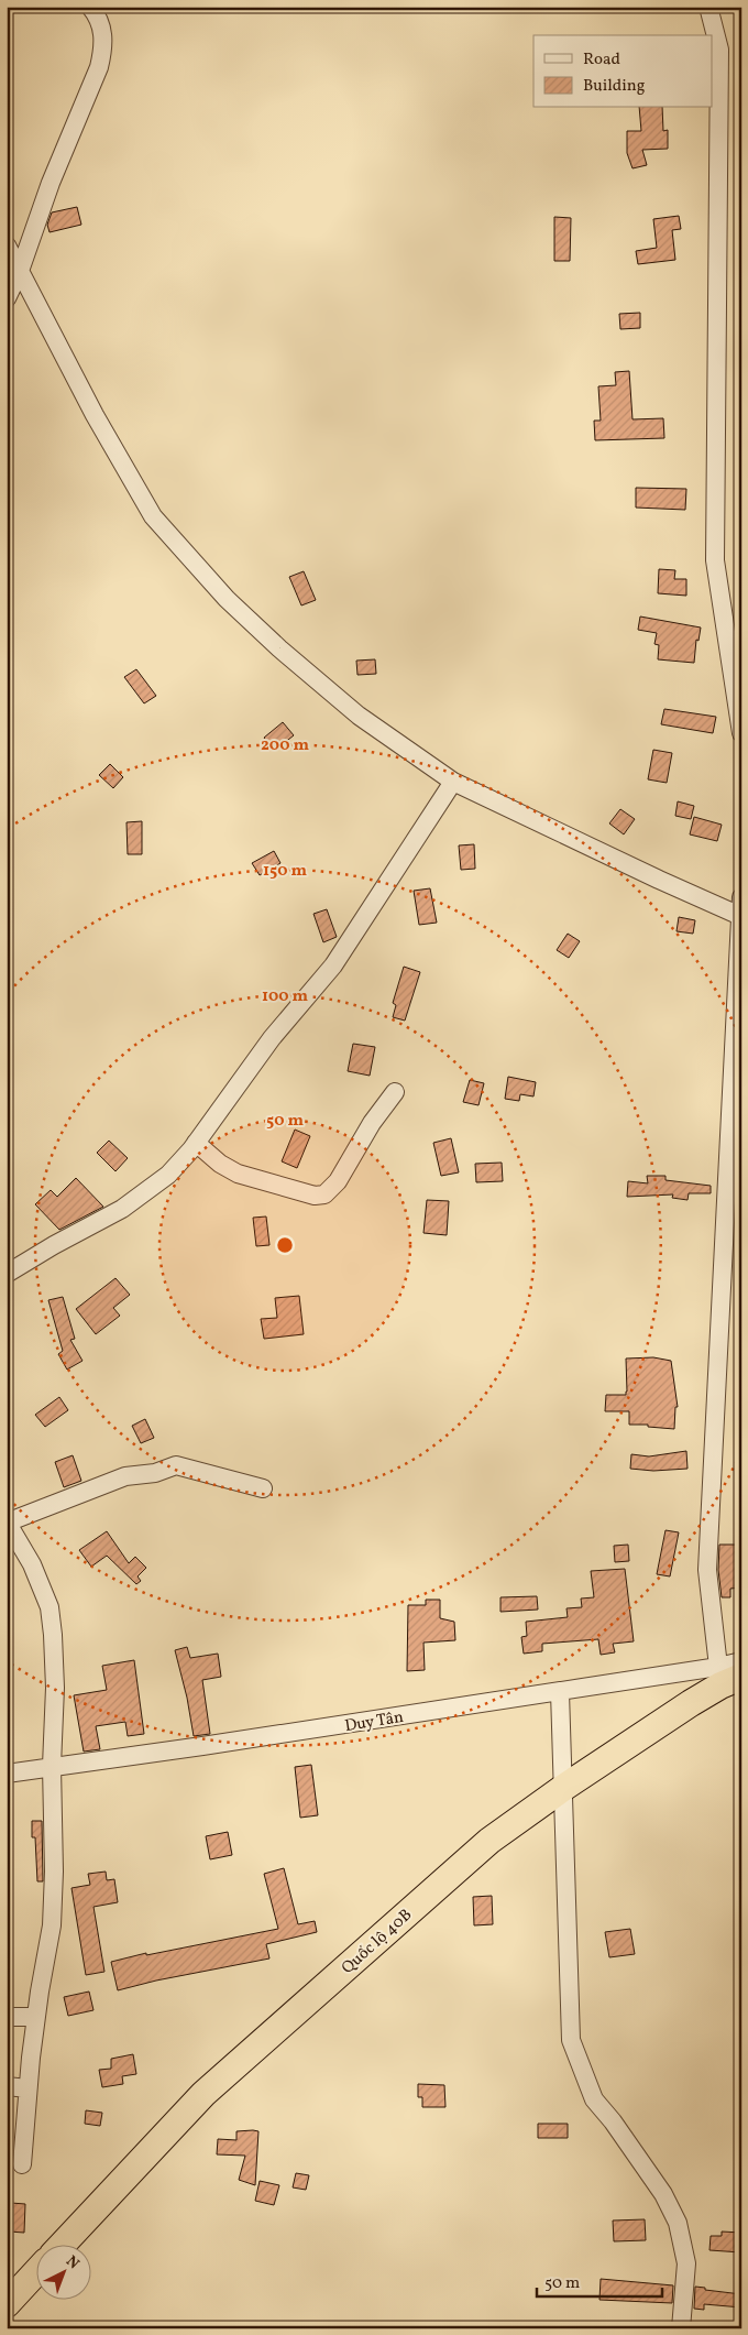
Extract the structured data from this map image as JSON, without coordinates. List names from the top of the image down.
{
  "streets": {
    "highway": ["Quốc lộ 40B"],
    "street": ["Duy Tân"]
  },
  "crossings": [
    ["Duy Tân", "Quốc lộ 40B"]
  ],
  "legend": ["Road", "Building"],
  "scale_bar": "50 m",
  "north": "top right",
  "rings": [
    "200 m",
    "150 m",
    "100 m",
    "50 m"
  ]
}
